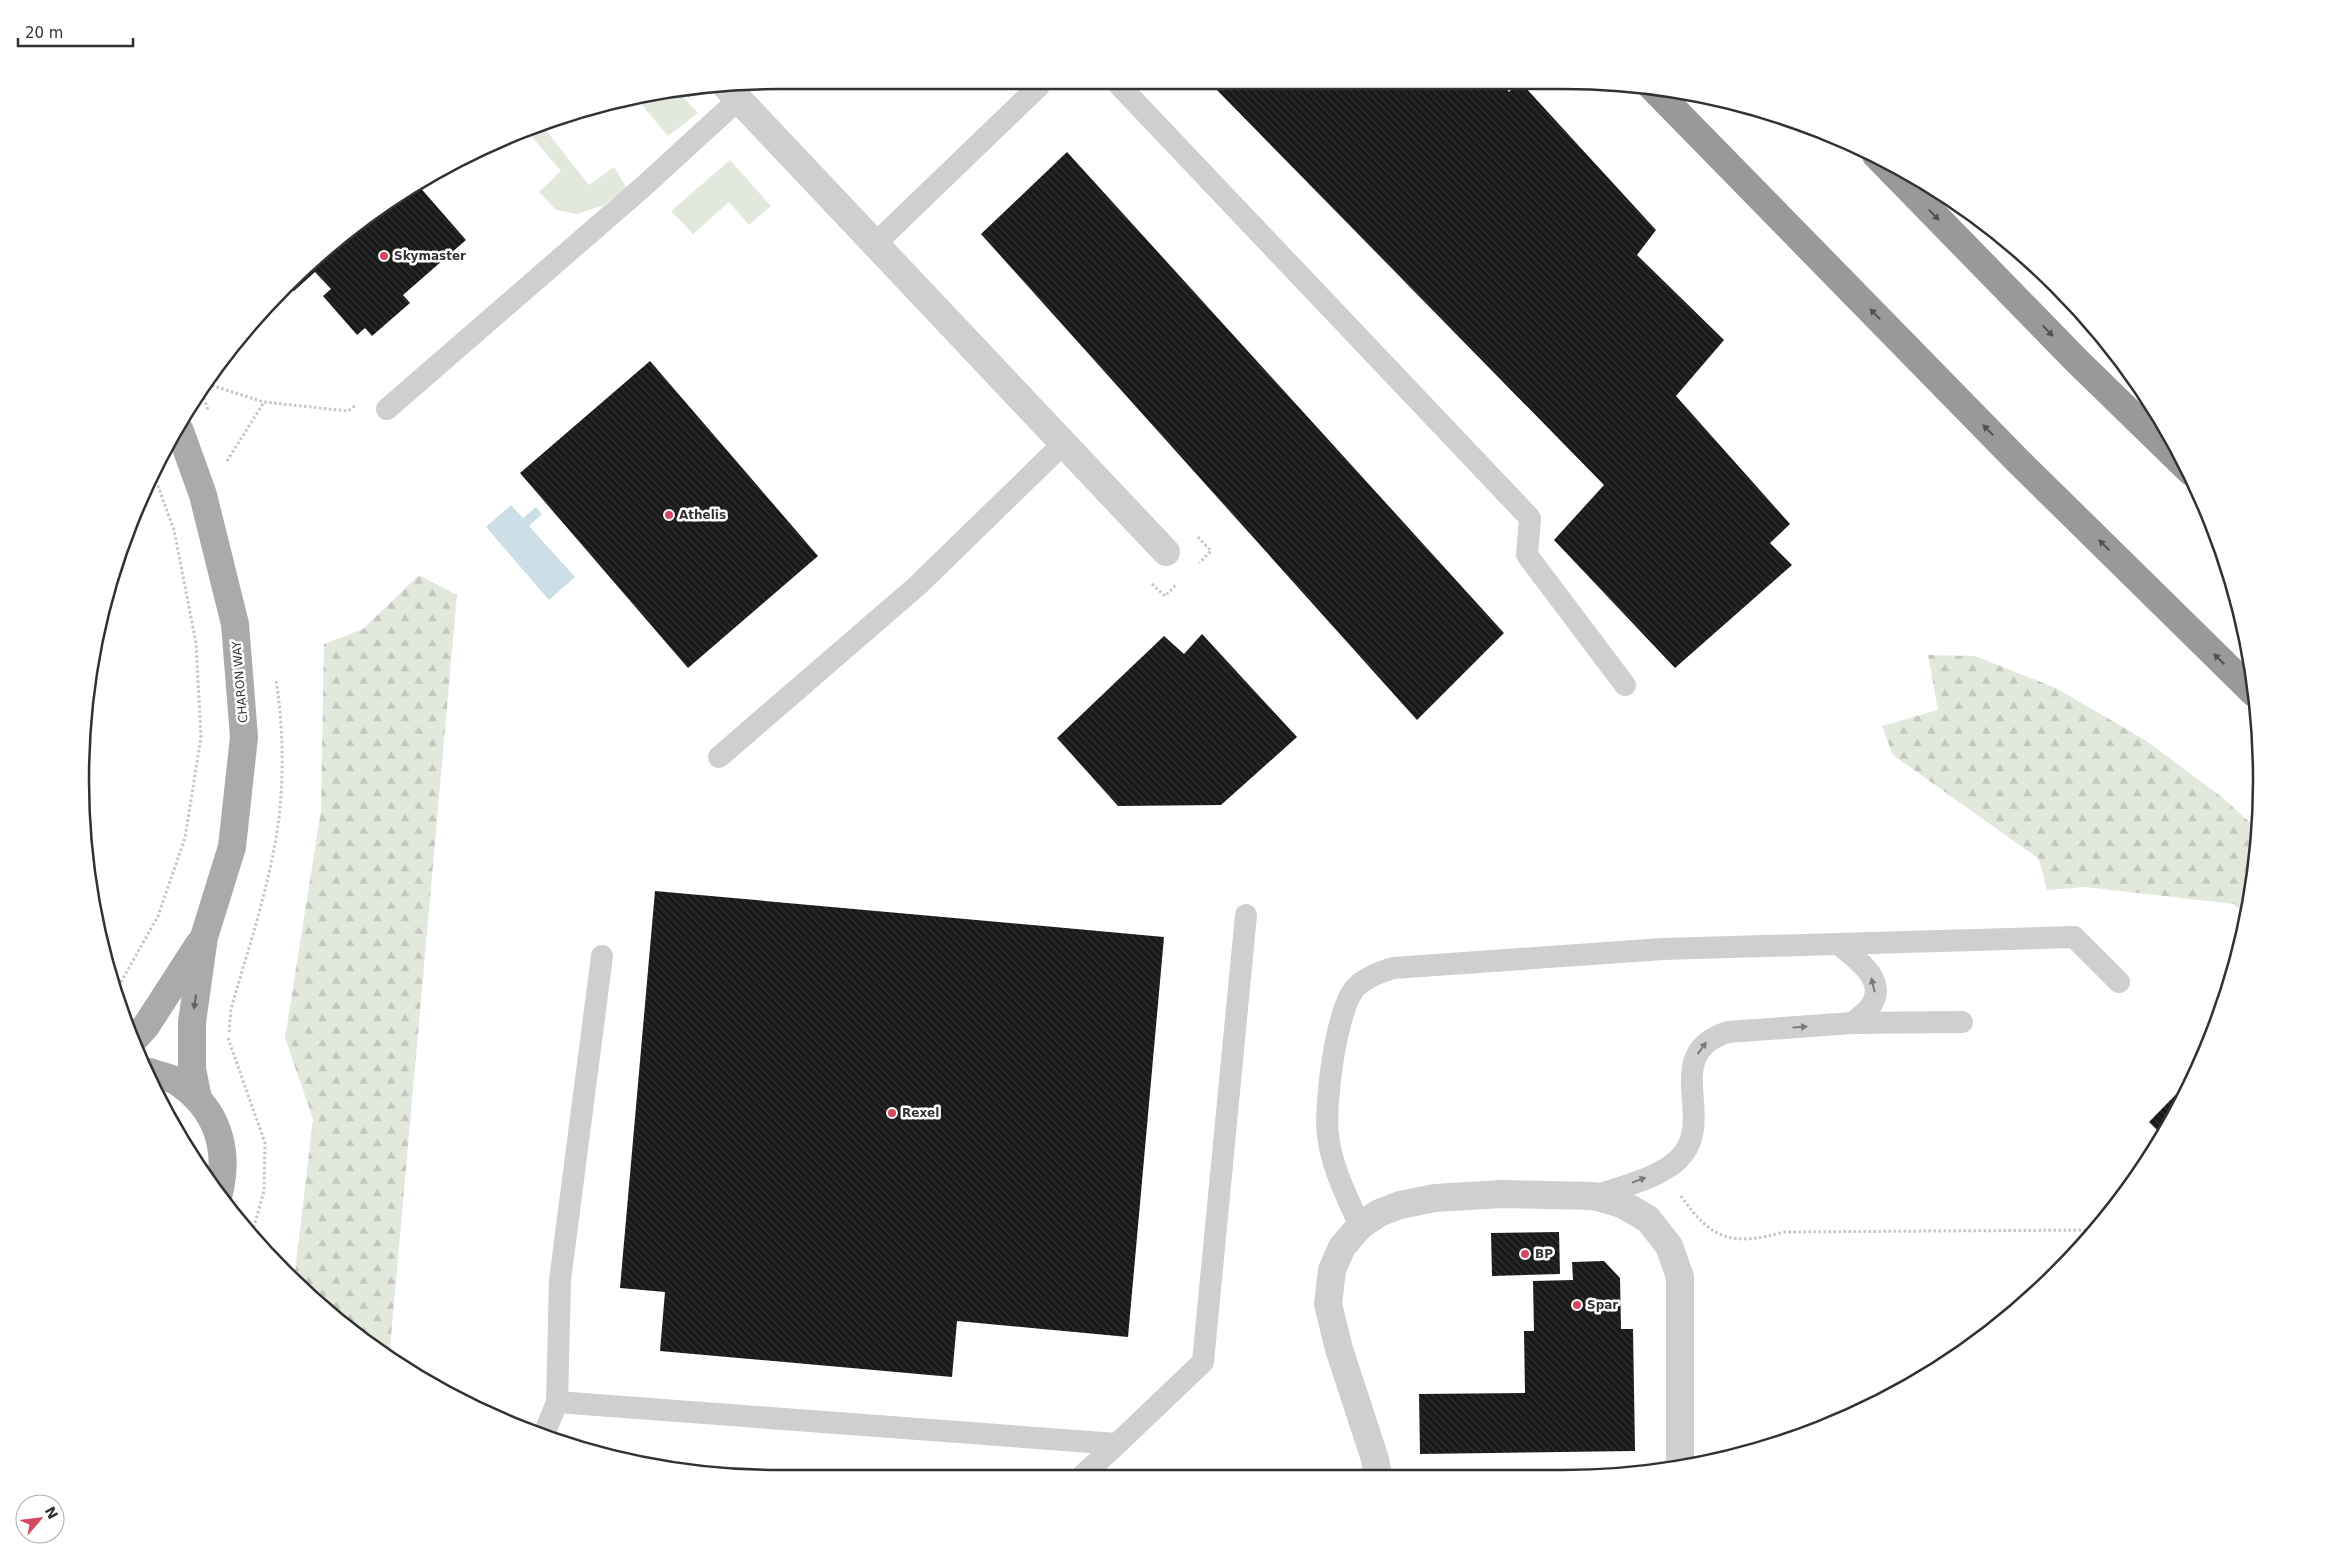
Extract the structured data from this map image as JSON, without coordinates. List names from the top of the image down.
{
  "streets": {
    "main road": ["CHARON WAY"]
  },
  "places": [
    "Skymaster",
    "Athelis",
    "Rexel",
    "BP",
    "Spar"
  ],
  "scale_bar": "20 m",
  "north": "top right"
}
